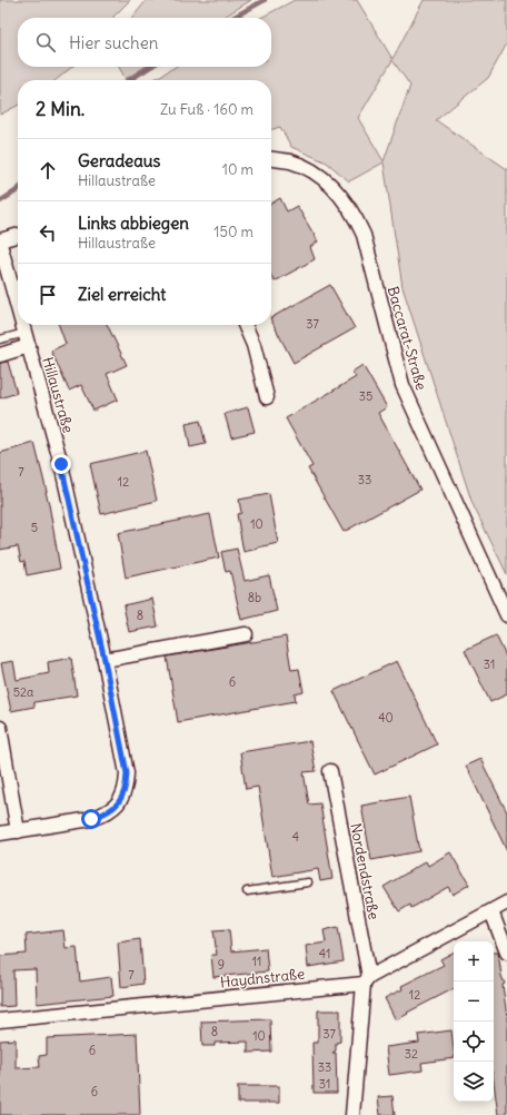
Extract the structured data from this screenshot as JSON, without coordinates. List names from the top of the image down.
{
  "streets": {
    "street": [
      "Baccarat-Straße",
      "Hillaustraße",
      "Nordendstraße",
      "Haydnstraße"
    ]
  },
  "crossings": [
    ["Nordendstraße", "Haydnstraße"]
  ],
  "house_numbers": [
    "37",
    "35",
    "7",
    "33",
    "12",
    "10",
    "5",
    "8b",
    "8",
    "31",
    "6",
    "52a",
    "40",
    "4",
    "41",
    "11",
    "9",
    "7",
    "12",
    "8",
    "37",
    "10",
    "6",
    "32",
    "33",
    "31",
    "6"
  ],
  "page": {
    "search": "Hier suchen",
    "heading": ["2 Min.", "Zu Fuß · 160 m"],
    "list": [
      ["Geradeaus", "Hillaustraße", "10 m"],
      ["Links abbiegen", "Hillaustraße", "150 m"],
      "Ziel erreicht"
    ],
    "map_buttons": ["+", "−"]
  }
}
